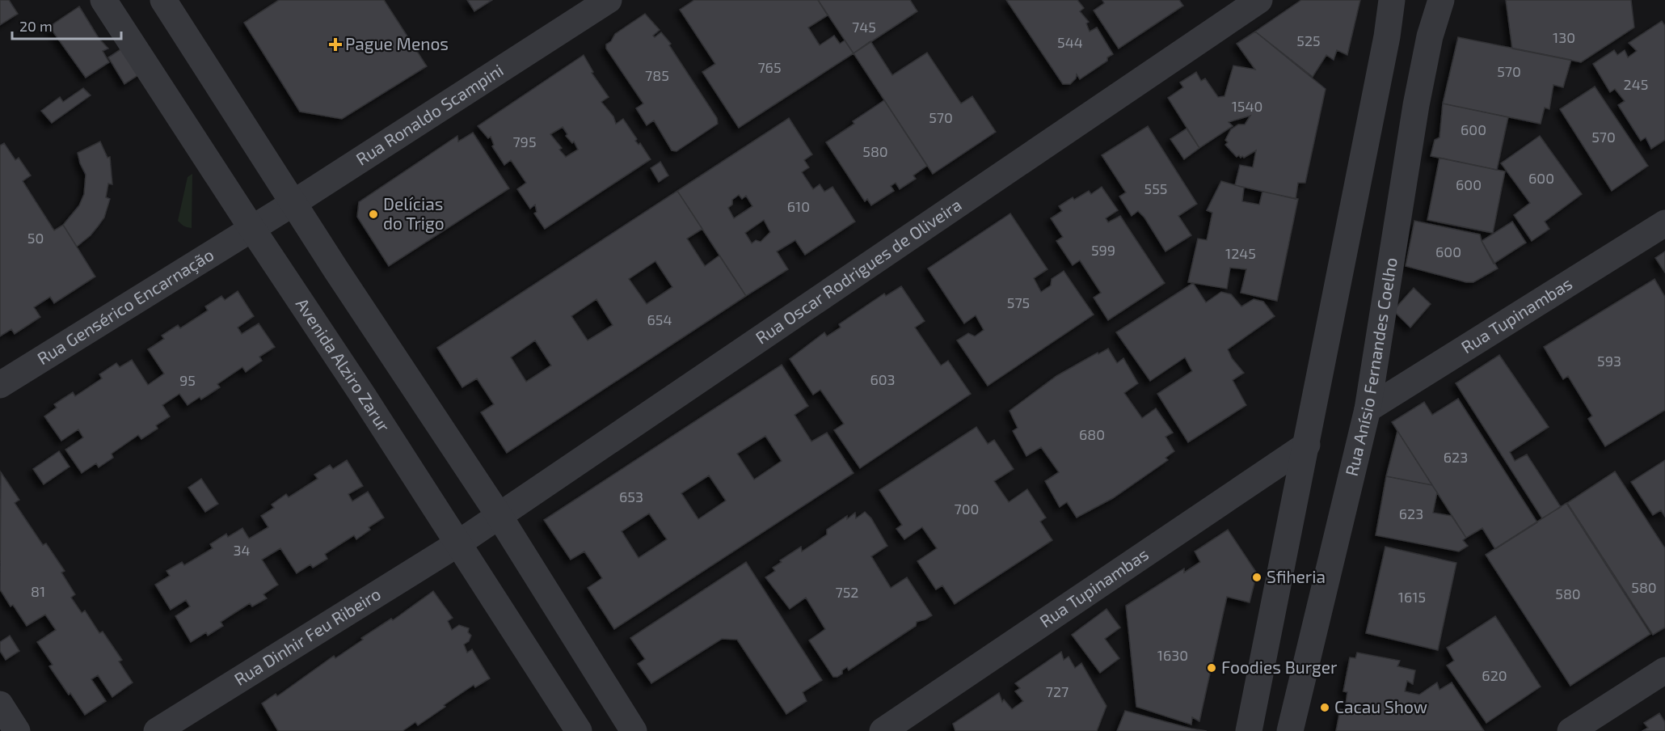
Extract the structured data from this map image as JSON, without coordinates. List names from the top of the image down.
{
  "streets": {
    "street": [
      "Rua Ronaldo Scampini",
      "Rua Oscar Rodrigues de Oliveira",
      "Rua Gensérico Encarnação",
      "Rua Tupinambas",
      "Avenida Alziro Zarur",
      "Rua Anísio Fernandes Coelho",
      "Rua Dinhir Feu Ribeiro"
    ]
  },
  "crossings": [
    ["Rua Ronaldo Scampini", "Rua Gensérico Encarnação"],
    ["Rua Ronaldo Scampini", "Avenida Alziro Zarur"],
    ["Rua Oscar Rodrigues de Oliveira", "Avenida Alziro Zarur"],
    ["Rua Oscar Rodrigues de Oliveira", "Rua Dinhir Feu Ribeiro"],
    ["Rua Gensérico Encarnação", "Avenida Alziro Zarur"],
    ["Rua Tupinambas", "Rua Anísio Fernandes Coelho"],
    ["Avenida Alziro Zarur", "Rua Dinhir Feu Ribeiro"]
  ],
  "places": {
    "health": ["Pague Menos"],
    "other": [
      "Delícias do Trigo",
      "Sfiheria",
      "Foodies Burger",
      "Cacau Show"
    ]
  },
  "house_numbers": [
    "745",
    "130",
    "525",
    "544",
    "765",
    "570",
    "785",
    "245",
    "1540",
    "570",
    "600",
    "570",
    "795",
    "580",
    "600",
    "600",
    "555",
    "610",
    "50",
    "599",
    "600",
    "1245",
    "575",
    "654",
    "593",
    "603",
    "95",
    "680",
    "623",
    "653",
    "700",
    "623",
    "34",
    "580",
    "81",
    "752",
    "580",
    "1615",
    "1630",
    "620",
    "727"
  ],
  "scale_bar": "20 m"
}
